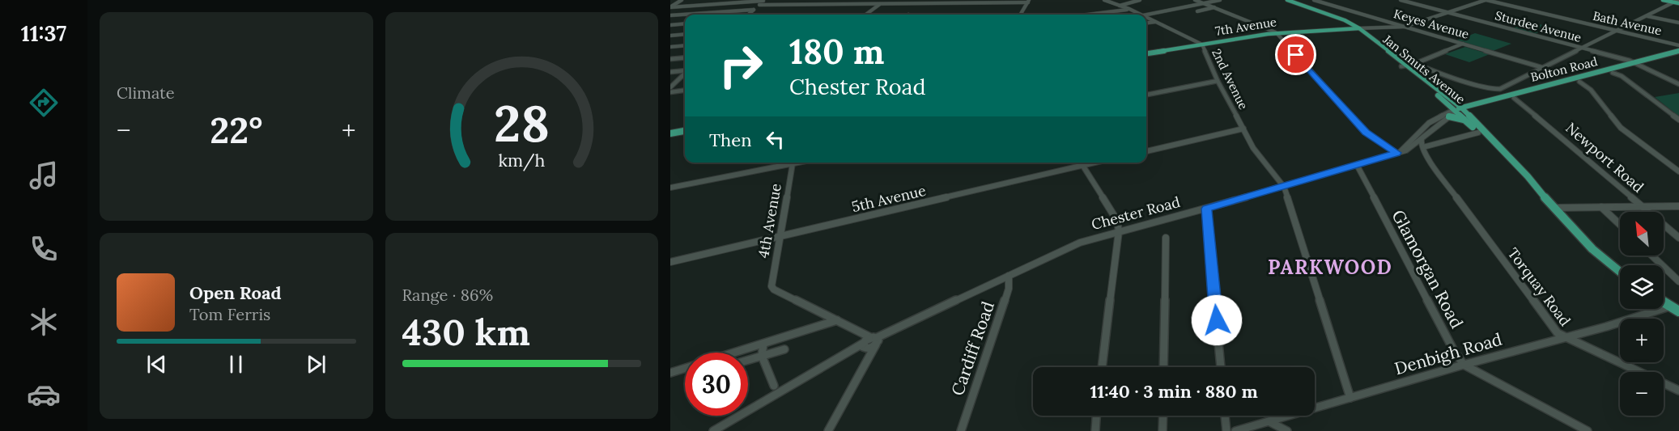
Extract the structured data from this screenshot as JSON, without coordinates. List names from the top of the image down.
{
  "streets": {
    "main road": ["7th Avenue", "Jan Smuts Avenue", "Bolton Road"],
    "street": [
      "Bath Avenue",
      "Keyes Avenue",
      "Sturdee Avenue",
      "2nd Avenue",
      "Newport Road",
      "5th Avenue",
      "Chester Road",
      "4th Avenue",
      "Glamorgan Road",
      "Torquay Road",
      "Cardiff Road",
      "Denbigh Road"
    ]
  },
  "crossings": [
    ["7th Avenue", "Jan Smuts Avenue"],
    ["7th Avenue", "2nd Avenue"],
    ["Sturdee Avenue", "Bolton Road"],
    ["Jan Smuts Avenue", "Bolton Road"],
    ["Jan Smuts Avenue", "Chester Road"],
    ["Bolton Road", "Newport Road"],
    ["Bolton Road", "Chester Road"],
    ["2nd Avenue", "Chester Road"],
    ["5th Avenue", "4th Avenue"],
    ["Chester Road", "Glamorgan Road"],
    ["Chester Road", "Torquay Road"],
    ["Chester Road", "Cardiff Road"],
    ["Glamorgan Road", "Denbigh Road"],
    ["Torquay Road", "Denbigh Road"]
  ],
  "districts": ["PARKWOOD"],
  "north": "top left",
  "page": {
    "tabs": "11:37",
    "tile": [
      "Climate",
      ["Range · 86%", "430 km"]
    ],
    "turn": ["180 m", "Chester Road"],
    "heat": ["−", "22°", "+"],
    "then": "Then",
    "map_buttons": ["+", "−"],
    "song": ["Open Road", "Tom Ferris"],
    "limit": "30",
    "trip": "11:40 · 3 min · 880 m",
    "gauge": ["28", "km/h"]
  }
}
